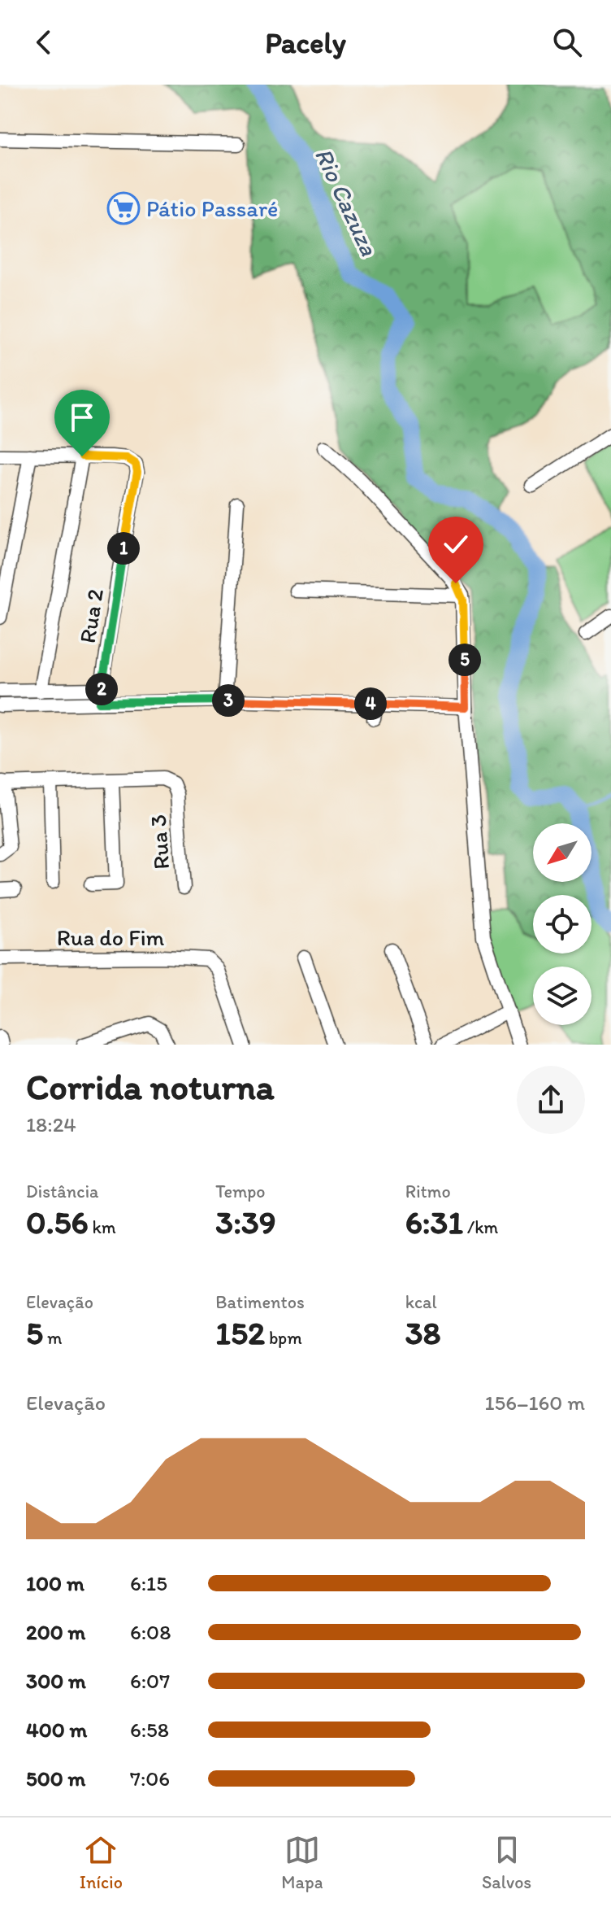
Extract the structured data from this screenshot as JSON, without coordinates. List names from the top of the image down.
{
  "streets": {
    "street": ["Rua 2", "Rua 3", "Rua do Fim"]
  },
  "water": ["Rio Cazuza"],
  "places": {
    "supermarket": ["Pátio Passaré"]
  },
  "north": "bottom left",
  "page": {
    "header": "Pacely",
    "pins": [
      "1",
      "5",
      "2",
      "3",
      "4"
    ],
    "heading": ["Corrida noturna", "18:24"],
    "stats": [
      ["Distância", "0.56 km"],
      ["Tempo", "3:39"],
      ["Ritmo", "6:31 /km"],
      ["Elevação", "5 m"],
      ["Batimentos", "152 bpm"],
      ["kcal", "38"]
    ],
    "chart": ["Elevação", "156–160 m"],
    "list": [
      {
        "name": "100 m",
        "note": "6:15"
      },
      {
        "name": "200 m",
        "note": "6:08"
      },
      {
        "name": "300 m",
        "note": "6:07"
      },
      {
        "name": "400 m",
        "note": "6:58"
      },
      {
        "name": "500 m",
        "note": "7:06"
      }
    ],
    "tabs": ["Início", "Mapa", "Salvos"]
  }
}
